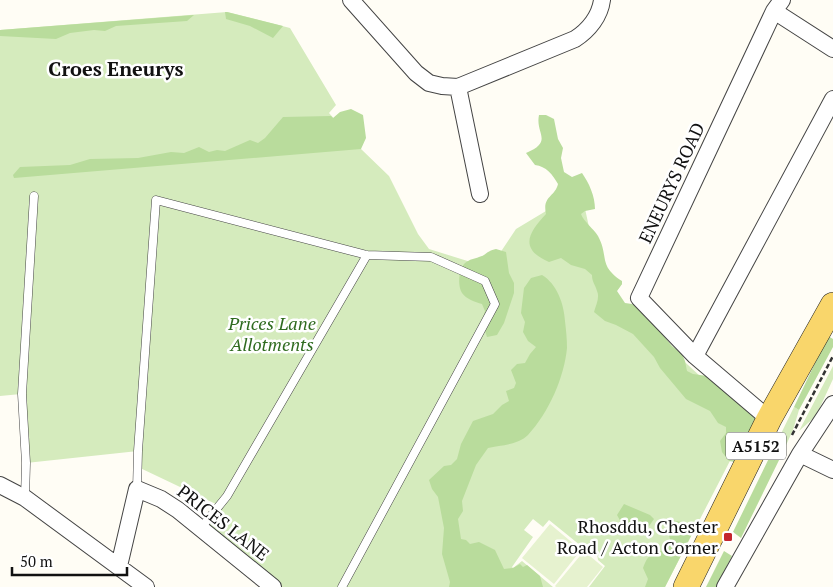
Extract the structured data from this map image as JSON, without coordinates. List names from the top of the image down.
{
  "streets": {
    "main road": ["A5152"],
    "street": ["ENEURYS ROAD", "PRICES LANE"]
  },
  "crossings": [
    ["ENEURYS ROAD", "A5152"]
  ],
  "districts": ["Croes Eneurys"],
  "parks": ["Prices Lane Allotments"],
  "places": {
    "transit": ["Rhosddu, Chester Road / Acton Corner"]
  },
  "scale_bar": "50 m"
}
